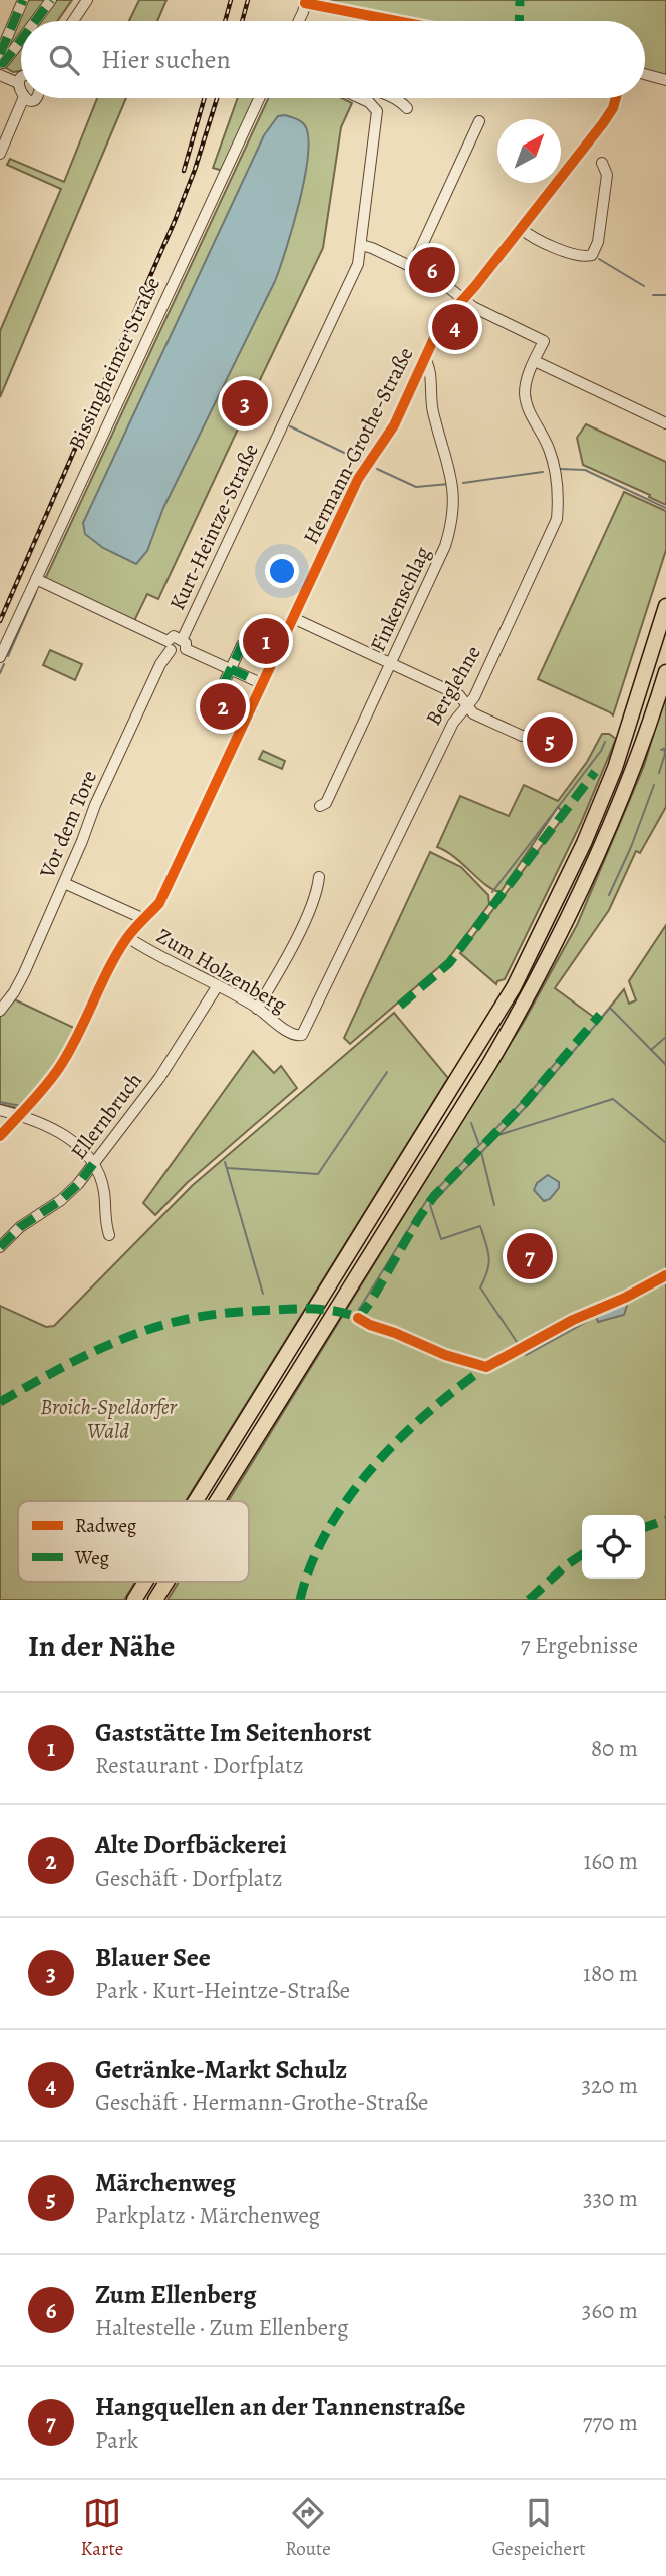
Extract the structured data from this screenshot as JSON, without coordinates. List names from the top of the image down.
{
  "streets": {
    "street": [
      "Bissingheimer Straße",
      "Hermann-Grothe-Straße",
      "Kurt-Heintze-Straße",
      "Finkenschlag",
      "Berglehne",
      "Vor dem Tore",
      "Zum Holzenberg",
      "Ellernbruch"
    ]
  },
  "crossings": [
    ["Hermann-Grothe-Straße", "Finkenschlag"],
    ["Hermann-Grothe-Straße", "Berglehne"],
    ["Hermann-Grothe-Straße", "Zum Holzenberg"],
    ["Berglehne", "Zum Holzenberg"],
    ["Vor dem Tore", "Zum Holzenberg"],
    ["Zum Holzenberg", "Ellernbruch"]
  ],
  "parks": ["Broich-Speldorfer Wald"],
  "legend": ["Radweg", "Weg"],
  "north": "top right",
  "page": {
    "search": "Hier suchen",
    "pins": [
      "6",
      "4",
      "3",
      "1",
      "2",
      "5",
      "7"
    ],
    "heading": ["In der Nähe", "7 Ergebnisse"],
    "list": [
      {
        "mark": "1",
        "name": "Gaststätte Im Seitenhorst",
        "note": "Restaurant · Dorfplatz",
        "value": "80 m"
      },
      {
        "mark": "2",
        "name": "Alte Dorfbäckerei",
        "note": "Geschäft · Dorfplatz",
        "value": "160 m"
      },
      {
        "mark": "3",
        "name": "Blauer See",
        "note": "Park · Kurt-Heintze-Straße",
        "value": "180 m"
      },
      {
        "mark": "4",
        "name": "Getränke-Markt Schulz",
        "note": "Geschäft · Hermann-Grothe-Straße",
        "value": "320 m"
      },
      {
        "mark": "5",
        "name": "Märchenweg",
        "note": "Parkplatz · Märchenweg",
        "value": "330 m"
      },
      {
        "mark": "6",
        "name": "Zum Ellenberg",
        "note": "Haltestelle · Zum Ellenberg",
        "value": "360 m"
      },
      {
        "mark": "7",
        "name": "Hangquellen an der Tannenstraße",
        "note": "Park",
        "value": "770 m"
      }
    ],
    "nav": ["Karte", "Route", "Gespeichert"]
  }
}
